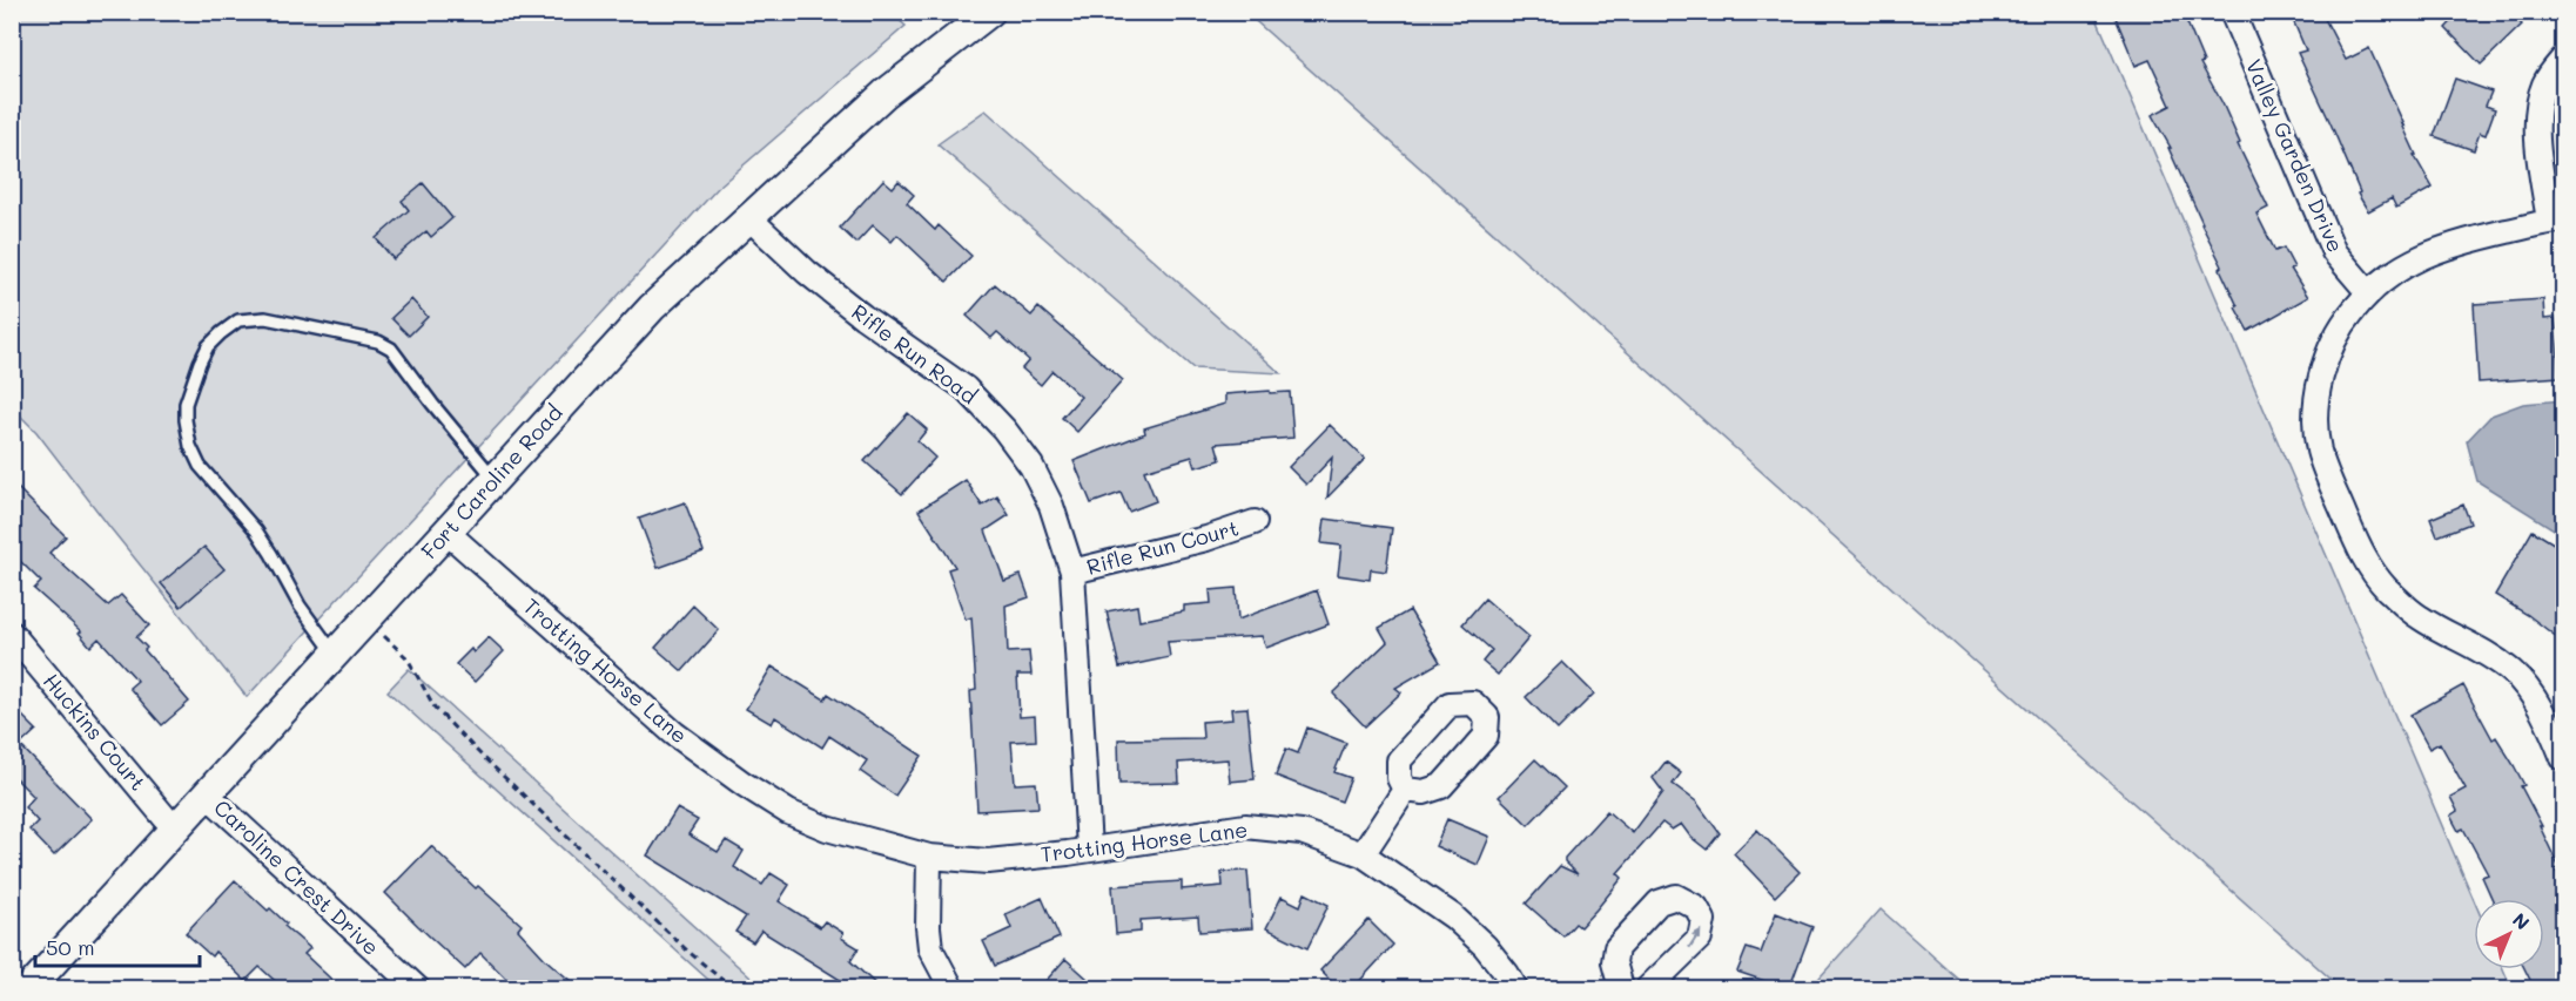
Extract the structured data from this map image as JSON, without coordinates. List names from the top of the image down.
{
  "streets": {
    "street": [
      "Valley Garden Drive",
      "Rifle Run Road",
      "Fort Caroline Road",
      "Rifle Run Court",
      "Trotting Horse Lane",
      "Huckins Court",
      "Caroline Crest Drive"
    ]
  },
  "crossings": [
    ["Rifle Run Road", "Fort Caroline Road"],
    ["Rifle Run Road", "Rifle Run Court"],
    ["Rifle Run Road", "Trotting Horse Lane"],
    ["Fort Caroline Road", "Trotting Horse Lane"],
    ["Fort Caroline Road", "Huckins Court"],
    ["Fort Caroline Road", "Caroline Crest Drive"]
  ],
  "scale_bar": "50 m",
  "north": "top right"
}
